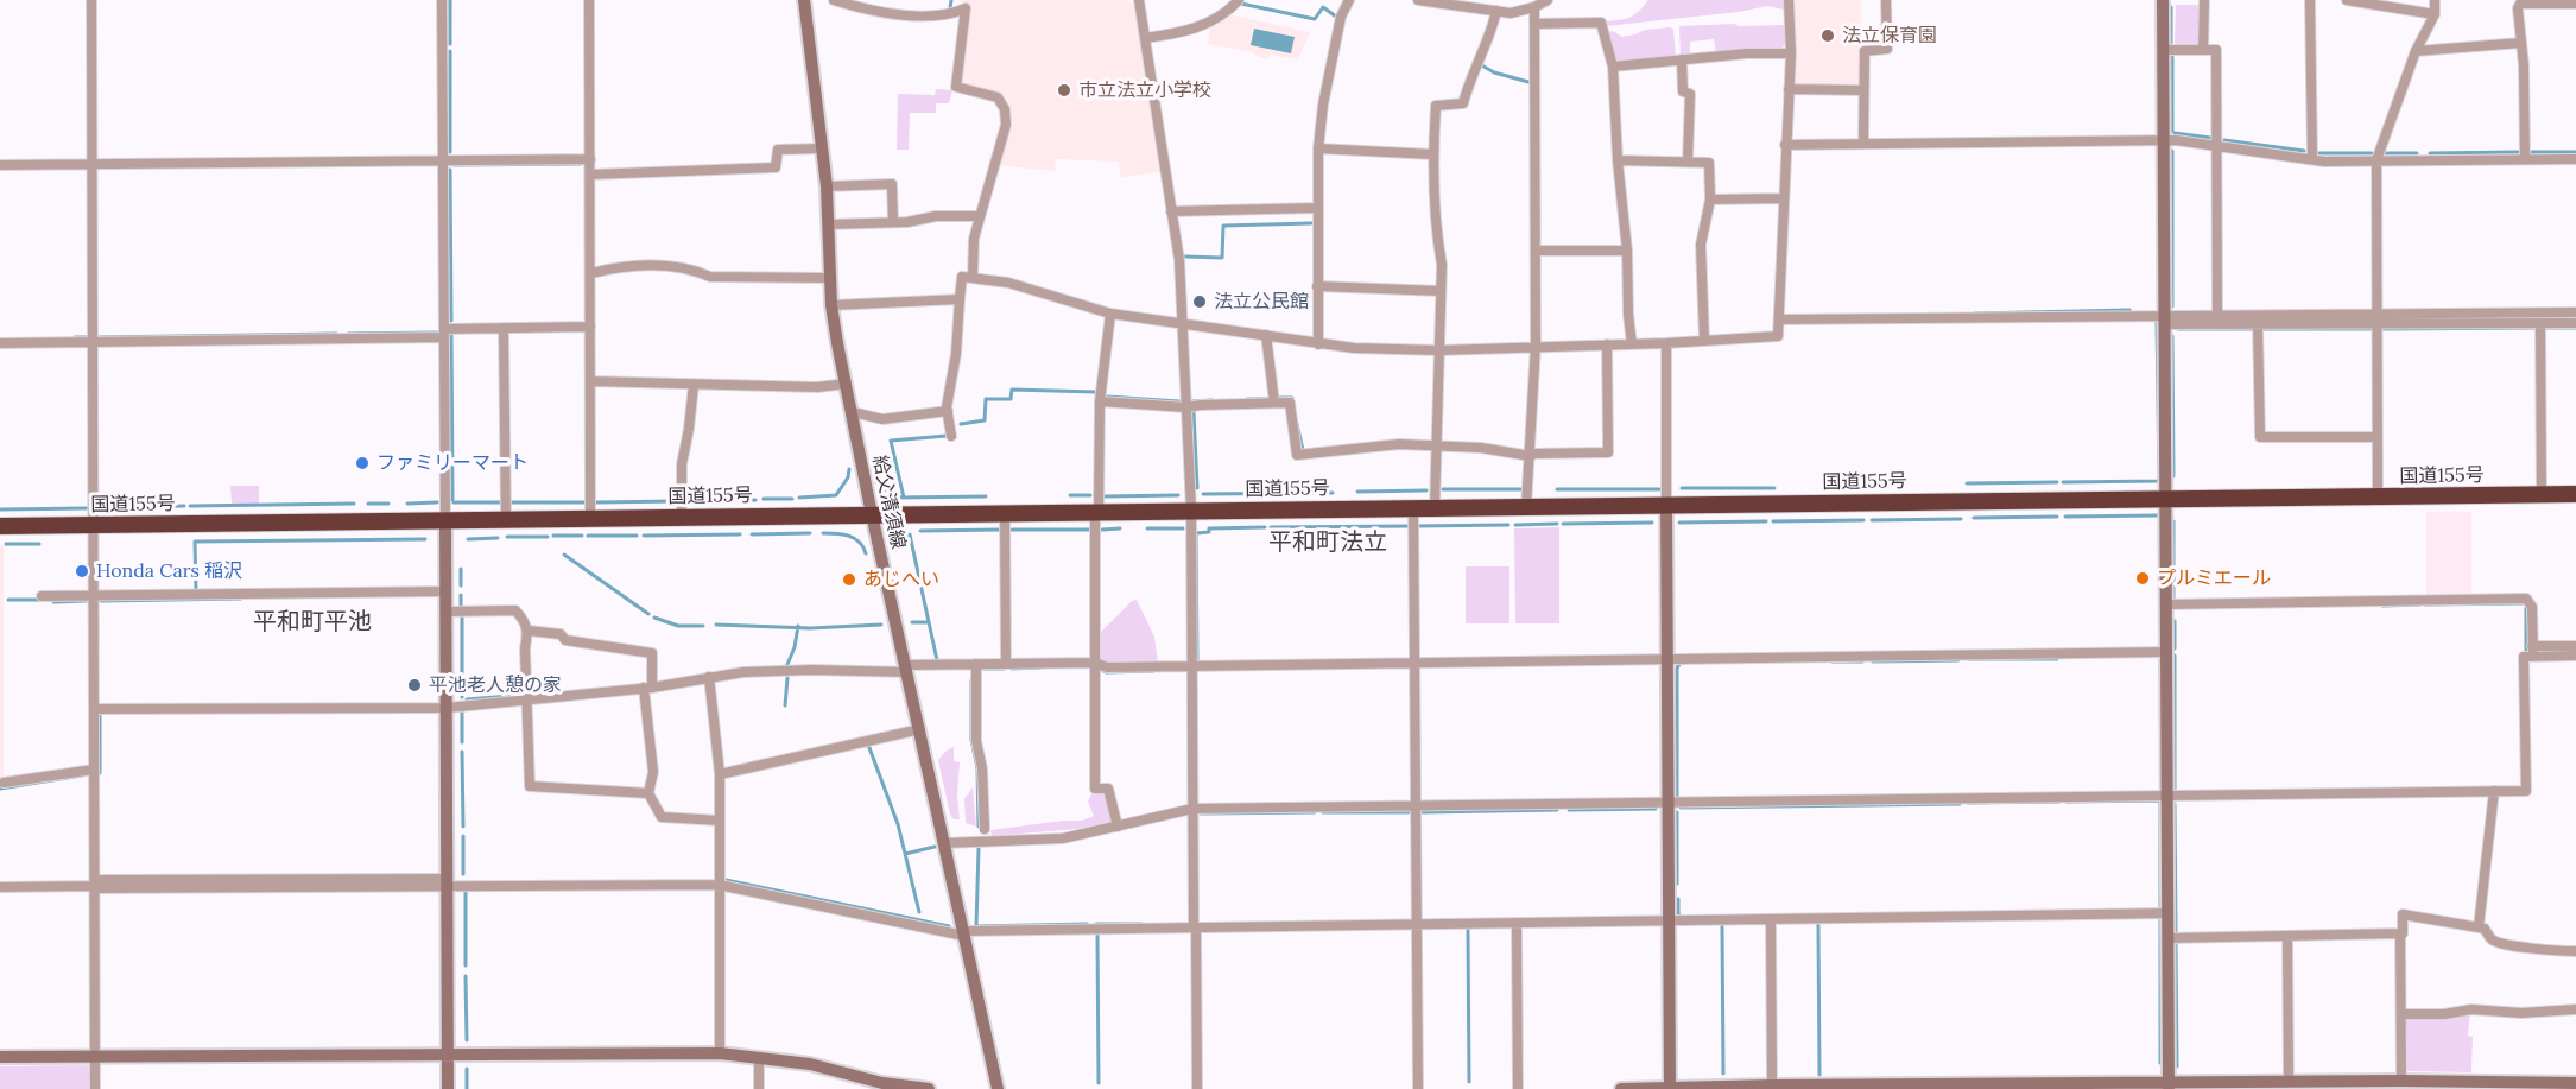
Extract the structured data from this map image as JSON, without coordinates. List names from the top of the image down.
{
  "streets": {
    "highway": ["国道155号"],
    "street": ["給父清須線"]
  },
  "crossings": [
    ["国道155号", "給父清須線"]
  ],
  "districts": ["平和町法立", "平和町平池"],
  "places": [
    "法立保育園",
    "市立法立小学校",
    "法立公民館",
    "ファミリーマート",
    "Honda Cars 稲沢",
    "プルミエール",
    "あじへい",
    "平池老人憩の家"
  ]
}
